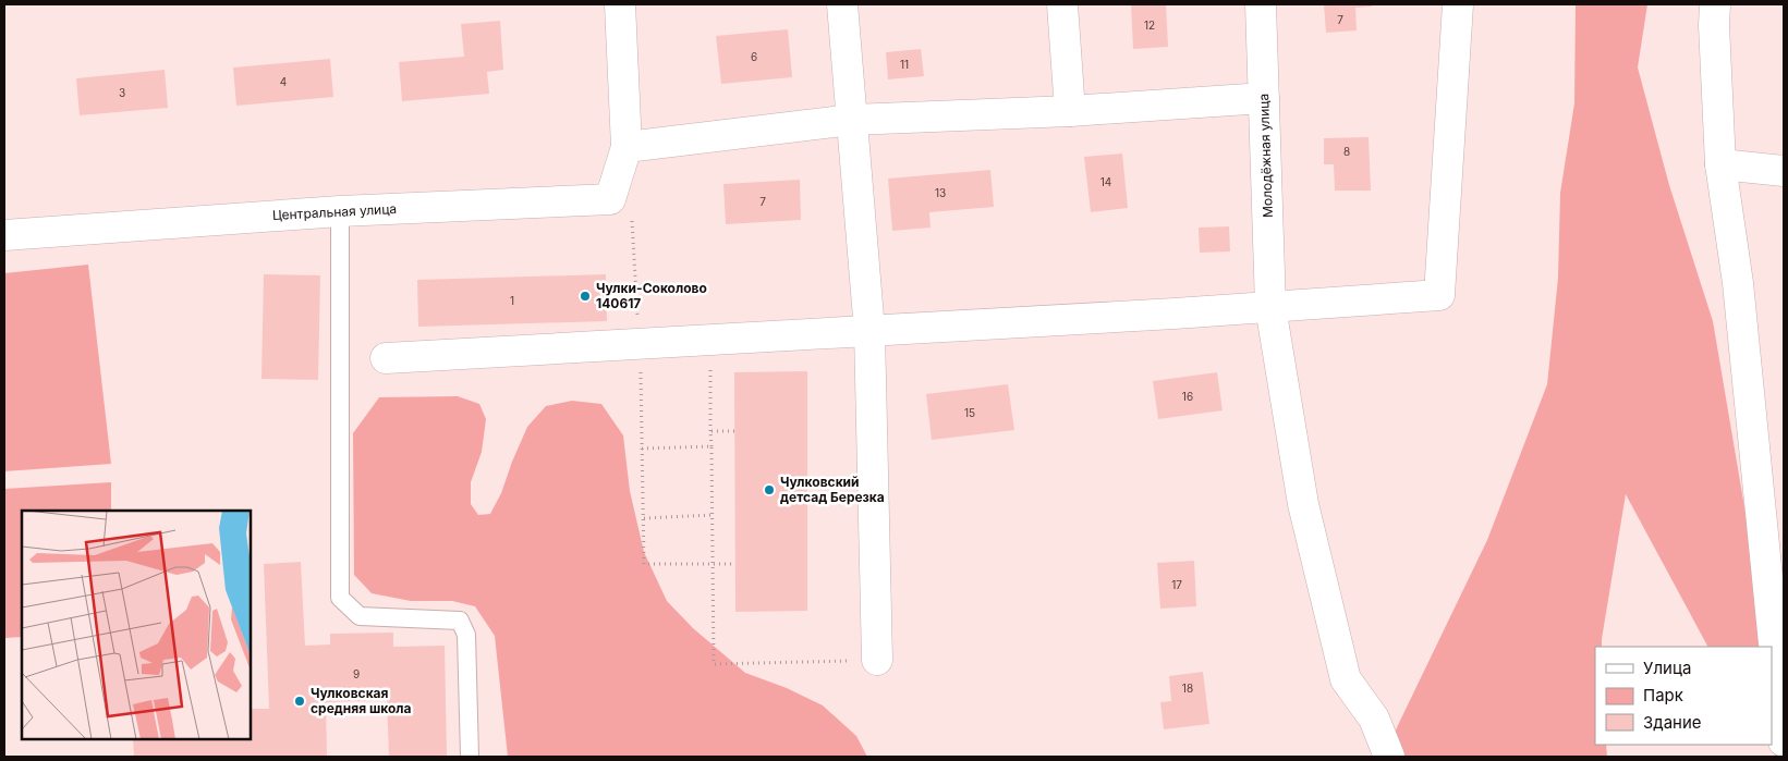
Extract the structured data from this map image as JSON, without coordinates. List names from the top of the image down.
{
  "streets": {
    "street": ["Молодёжная улица", "Центральная улица"]
  },
  "places": ["Чулки-Соколово 140617", "Чулковский детсад Березка", "Чулковская средняя школа"],
  "house_numbers": [
    "7",
    "12",
    "6",
    "11",
    "4",
    "3",
    "8",
    "14",
    "13",
    "7",
    "1",
    "16",
    "15",
    "17",
    "9",
    "18"
  ],
  "legend": ["Улица", "Парк", "Здание"]
}
